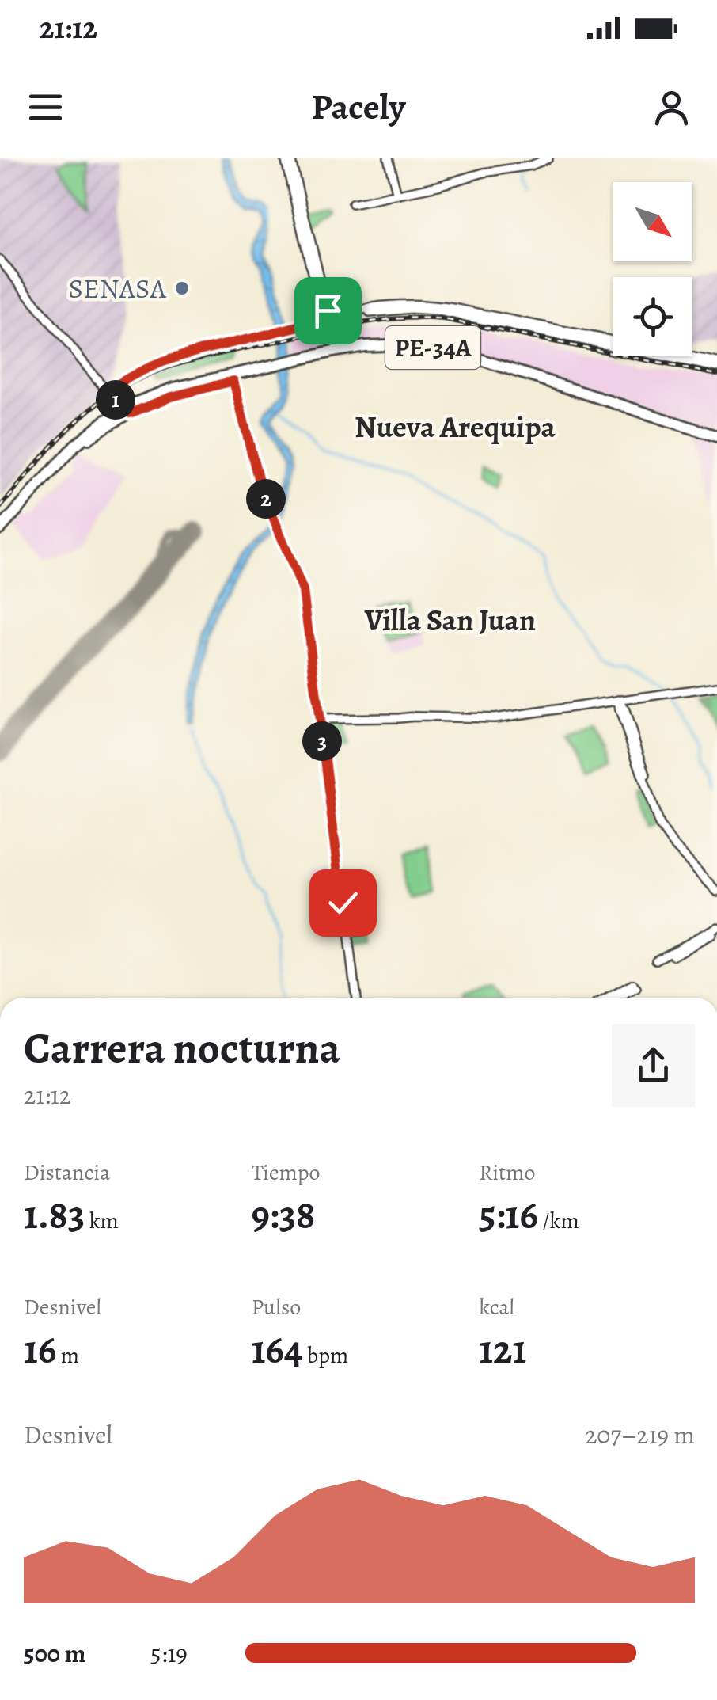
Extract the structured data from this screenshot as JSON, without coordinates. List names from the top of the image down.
{
  "streets": {
    "highway": ["PE-34A"]
  },
  "districts": ["Nueva Arequipa", "Villa San Juan"],
  "places": ["SENASA"],
  "north": "bottom right",
  "page": {
    "status": "21:12",
    "header": "Pacely",
    "pins": ["1", "2", "3"],
    "heading": ["Carrera nocturna", "21:12"],
    "stats": [
      ["Distancia", "1.83 km"],
      ["Tiempo", "9:38"],
      ["Ritmo", "5:16 /km"],
      ["Desnivel", "16 m"],
      ["Pulso", "164 bpm"],
      ["kcal", "121"]
    ],
    "chart": ["Desnivel", "207–219 m"],
    "list": [
      {
        "name": "500 m",
        "note": "5:19"
      }
    ]
  }
}
